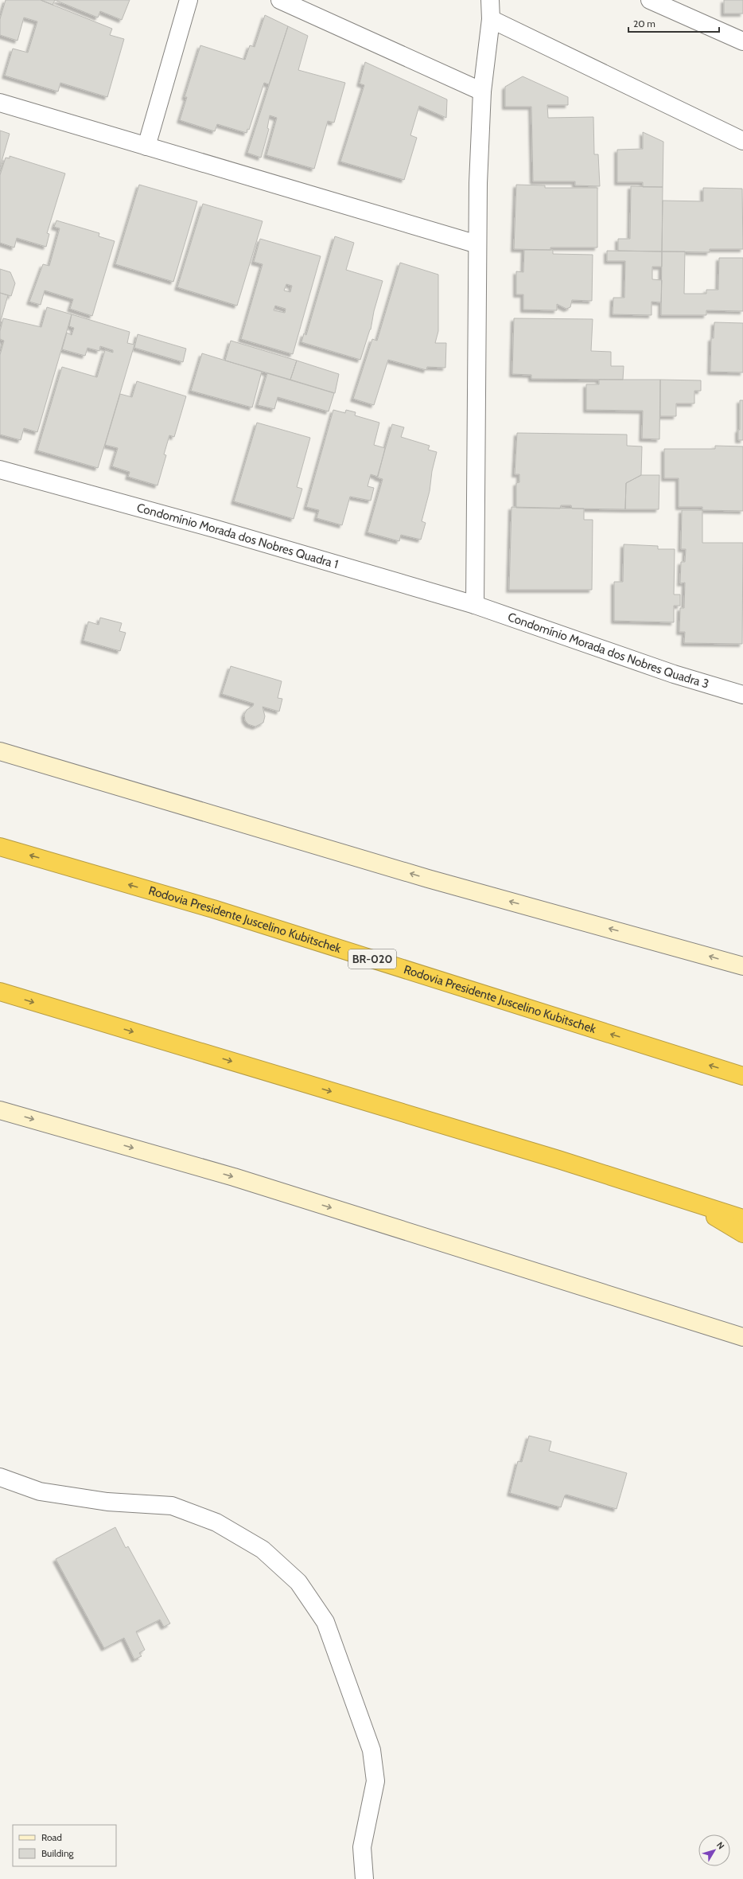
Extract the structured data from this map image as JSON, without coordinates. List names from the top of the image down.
{
  "streets": {
    "highway": ["Rodovia Presidente Juscelino Kubitschek", "BR-020"],
    "street": ["Condomínio Morada dos Nobres Quadra 1", "Condomínio Morada dos Nobres Quadra 3"]
  },
  "crossings": [
    ["Condomínio Morada dos Nobres Quadra 1", "Condomínio Morada dos Nobres Quadra 3"]
  ],
  "legend": ["Road", "Building"],
  "scale_bar": "20 m",
  "north": "top right"
}
